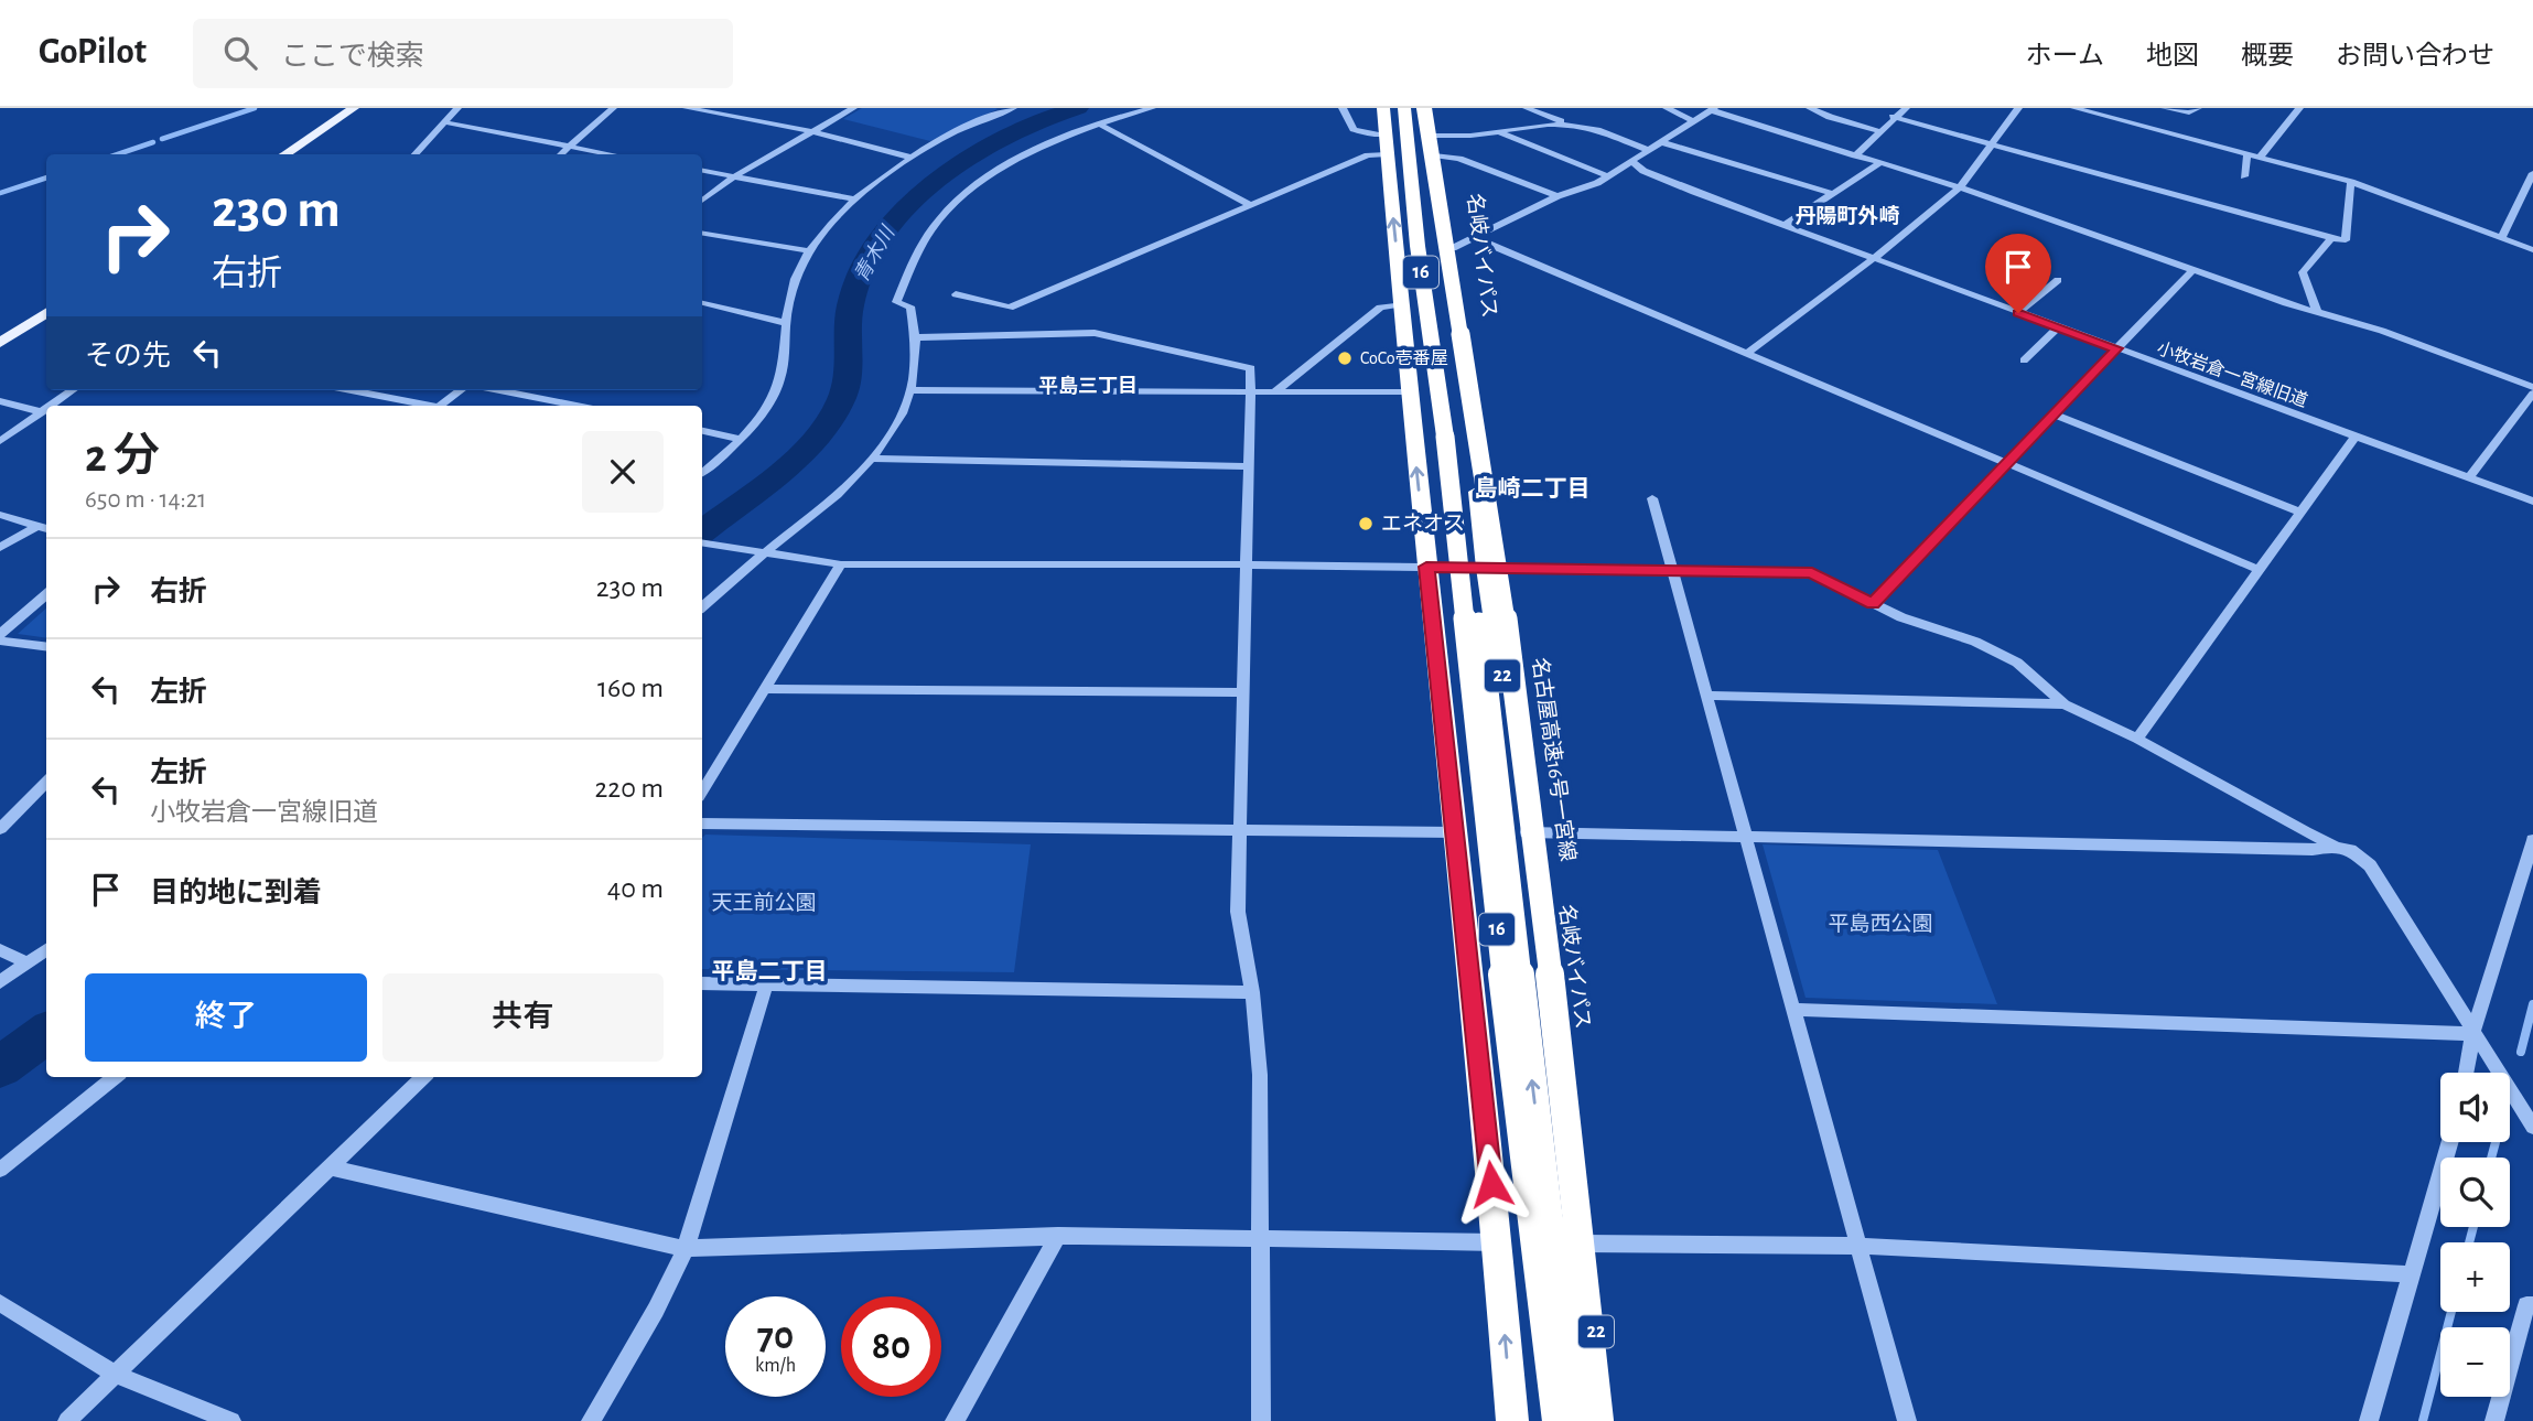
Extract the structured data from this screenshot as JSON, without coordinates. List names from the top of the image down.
{
  "streets": {
    "highway": [
      "名岐バイパス",
      "16",
      "22",
      "名古屋高速16号一宮線"
    ],
    "street": ["小牧岩倉一宮線旧道"]
  },
  "crossings": [
    ["名岐バイパス", "名古屋高速16号一宮線"]
  ],
  "districts": [
    "丹陽町外崎",
    "平島三丁目",
    "島崎二丁目",
    "平島二丁目"
  ],
  "water": ["青木川"],
  "parks": ["天王前公園", "平島西公園"],
  "places": ["CoCo壱番屋", "エネオス"],
  "page": {
    "header": "GoPilot",
    "search": "ここで検索",
    "nav": [
      "ホーム",
      "地図",
      "概要",
      "お問い合わせ"
    ],
    "turn": ["230 m", "右折"],
    "then": "その先",
    "heading": ["2 分", "650 m · 14:21"],
    "list": [
      {
        "name": "右折",
        "value": "230 m"
      },
      {
        "name": "左折",
        "value": "160 m"
      },
      {
        "name": "左折",
        "note": "小牧岩倉一宮線旧道",
        "value": "220 m"
      },
      {
        "name": "目的地に到着",
        "value": "40 m"
      }
    ],
    "buttons": ["終了", "共有"],
    "map_buttons": ["+", "−"],
    "speed": "70 km/h",
    "limit": "80"
  }
}
